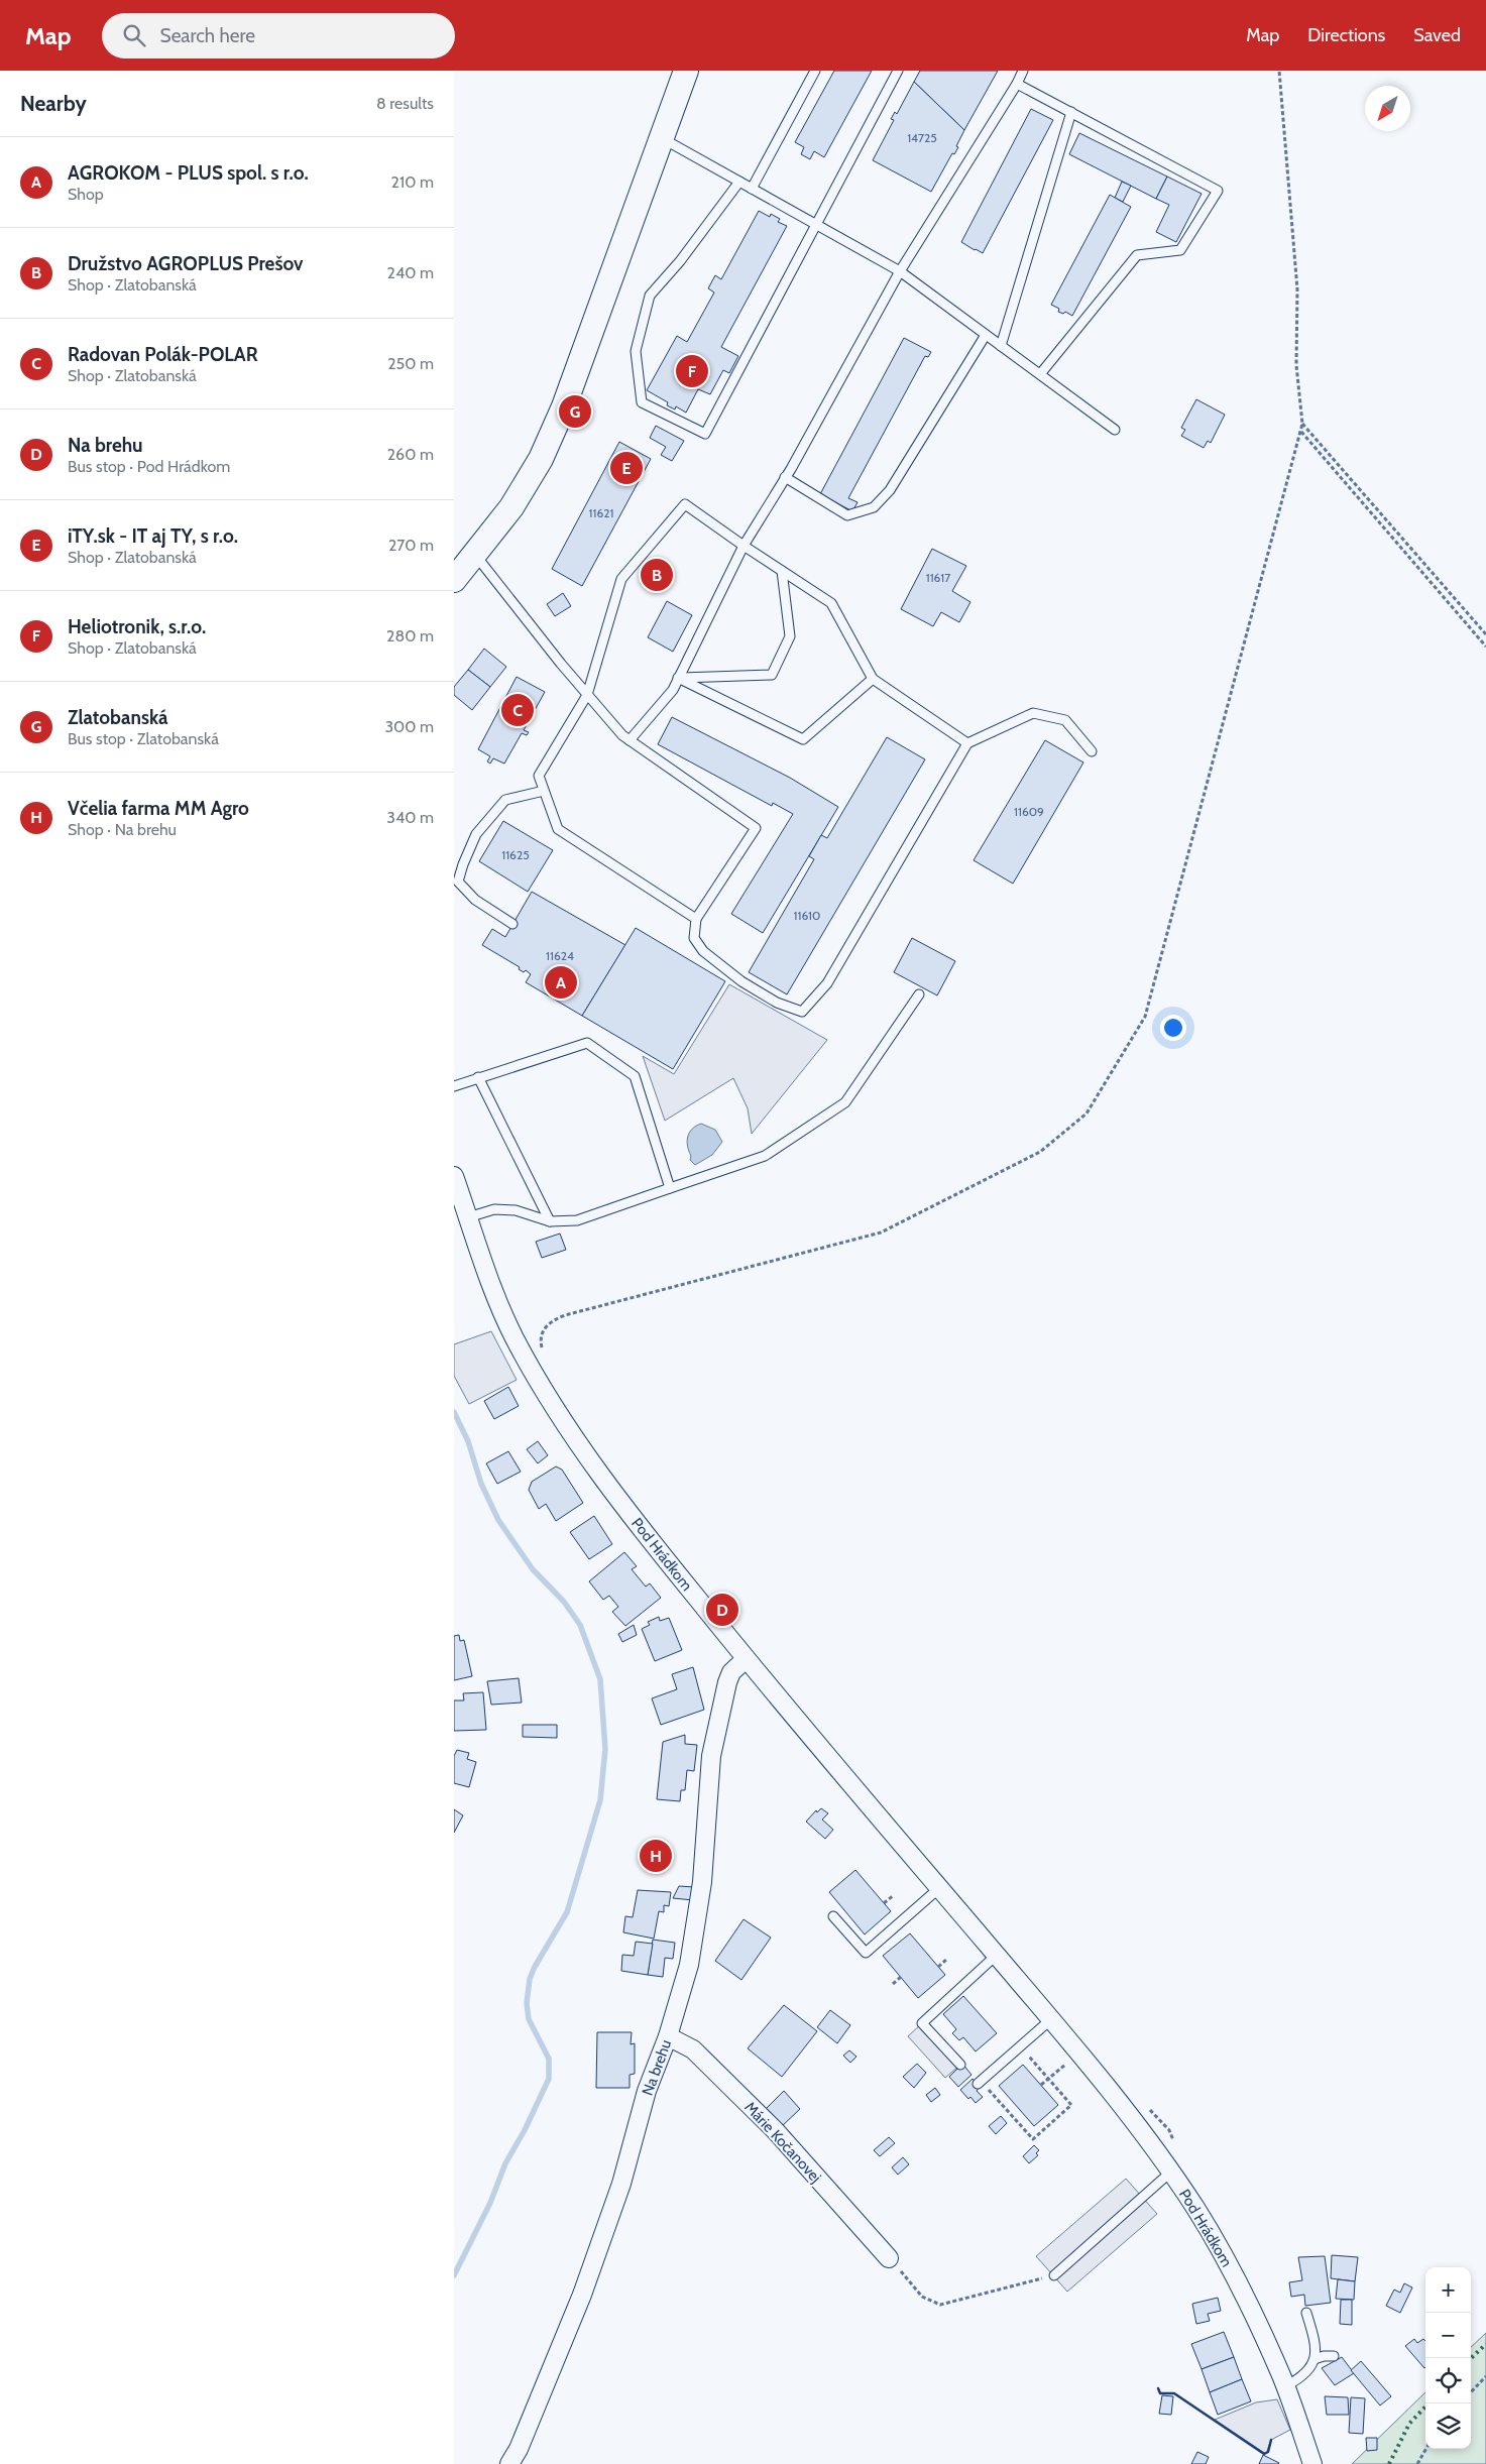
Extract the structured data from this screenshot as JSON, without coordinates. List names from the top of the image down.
{
  "streets": {
    "street": ["Pod Hrádkom", "Na brehu", "Márie Kočanovej"]
  },
  "crossings": [
    ["Pod Hrádkom", "Na brehu"],
    ["Na brehu", "Márie Kočanovej"]
  ],
  "house_numbers": [
    "14725",
    "11621",
    "11617",
    "11609",
    "11625",
    "11610",
    "11624"
  ],
  "north": "bottom left",
  "page": {
    "header": "Map",
    "search": "Search here",
    "nav": ["Map", "Directions", "Saved"],
    "heading": ["Nearby", "8 results"],
    "list": [
      {
        "mark": "A",
        "name": "AGROKOM - PLUS spol. s r.o.",
        "note": "Shop",
        "value": "210 m"
      },
      {
        "mark": "B",
        "name": "Družstvo AGROPLUS Prešov",
        "note": "Shop · Zlatobanská",
        "value": "240 m"
      },
      {
        "mark": "C",
        "name": "Radovan Polák-POLAR",
        "note": "Shop · Zlatobanská",
        "value": "250 m"
      },
      {
        "mark": "D",
        "name": "Na brehu",
        "note": "Bus stop · Pod Hrádkom",
        "value": "260 m"
      },
      {
        "mark": "E",
        "name": "iTY.sk - IT aj TY, s r.o.",
        "note": "Shop · Zlatobanská",
        "value": "270 m"
      },
      {
        "mark": "F",
        "name": "Heliotronik, s.r.o.",
        "note": "Shop · Zlatobanská",
        "value": "280 m"
      },
      {
        "mark": "G",
        "name": "Zlatobanská",
        "note": "Bus stop · Zlatobanská",
        "value": "300 m"
      },
      {
        "mark": "H",
        "name": "Včelia farma MM Agro",
        "note": "Shop · Na brehu",
        "value": "340 m"
      }
    ],
    "pins": [
      "F",
      "G",
      "E",
      "B",
      "C",
      "A",
      "D",
      "H"
    ],
    "map_buttons": ["+", "−"]
  }
}
